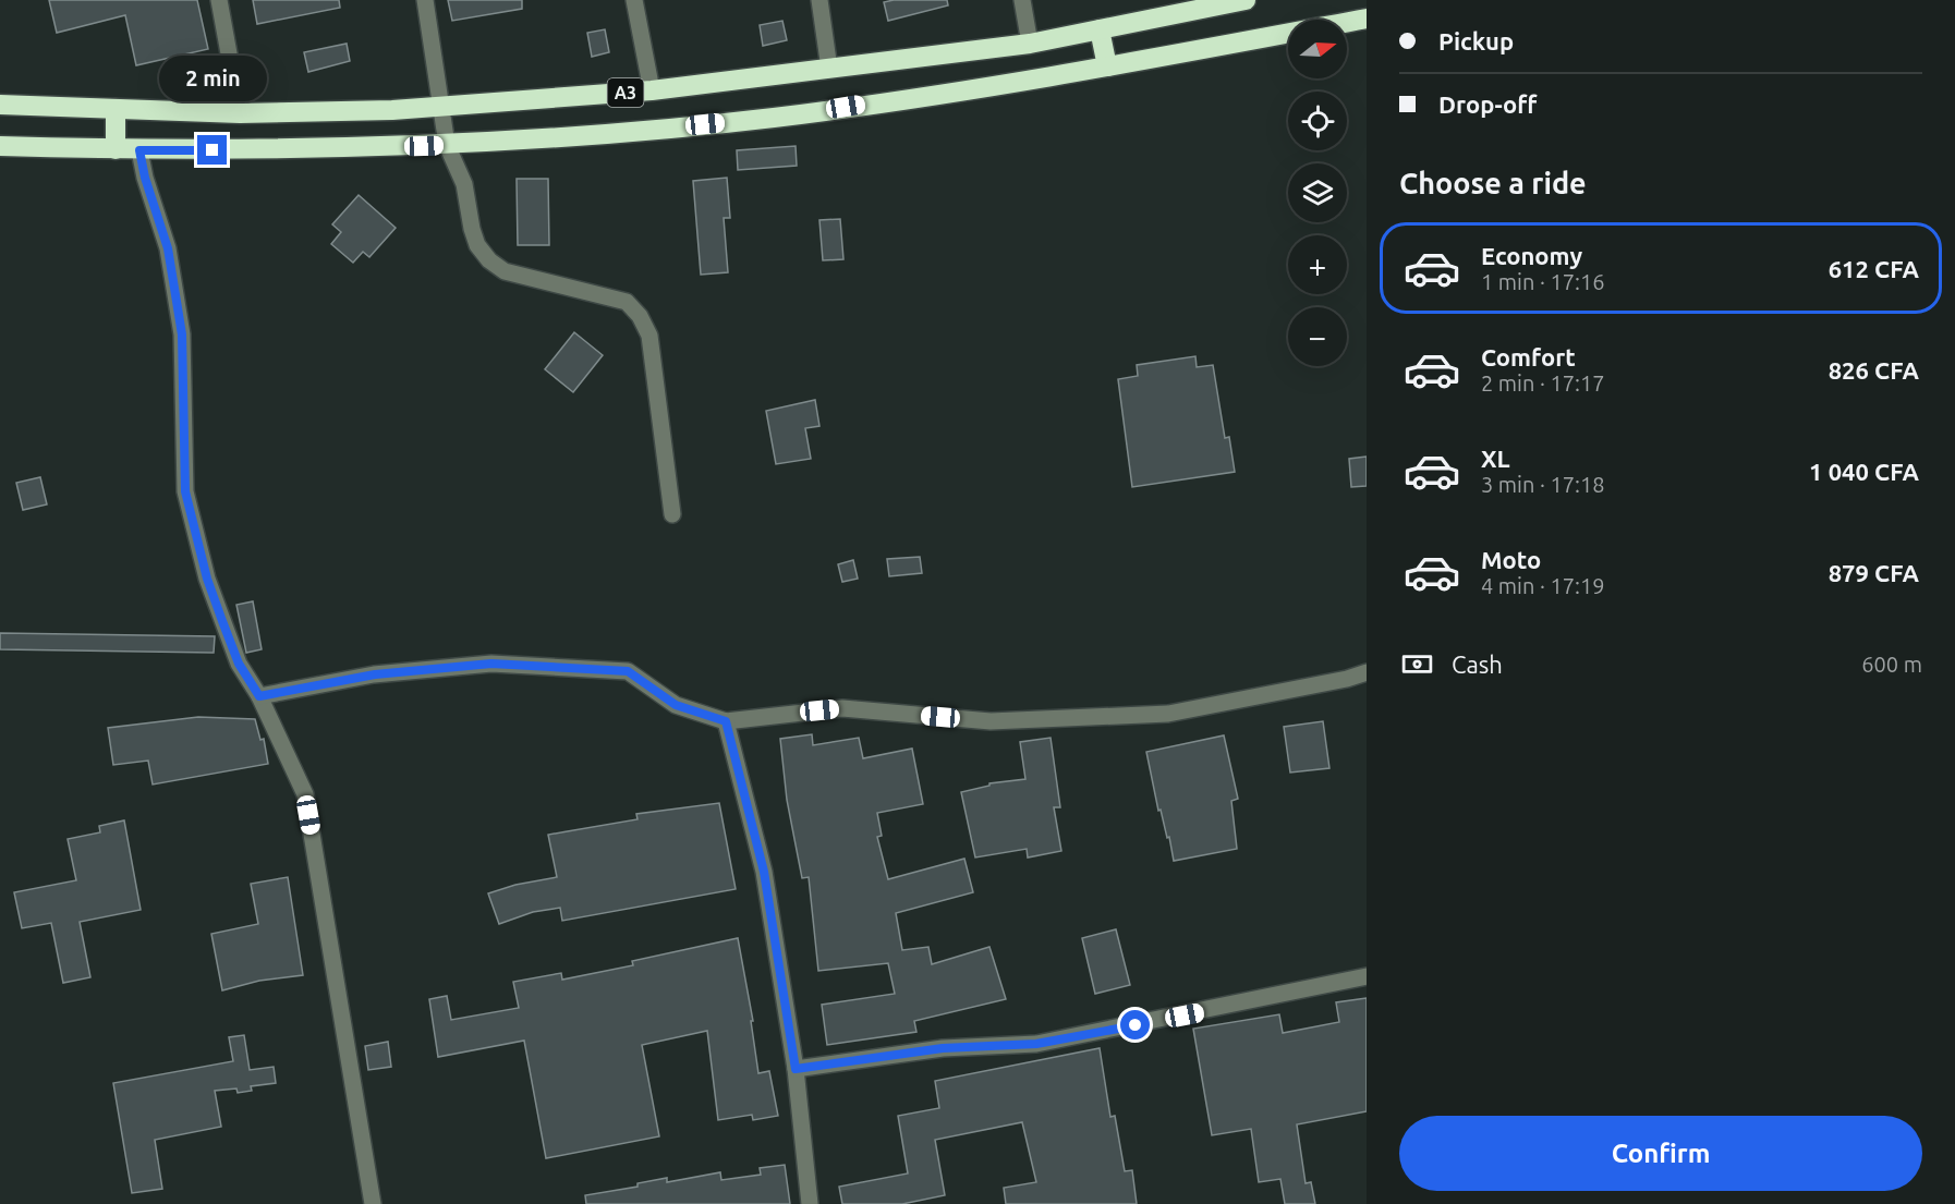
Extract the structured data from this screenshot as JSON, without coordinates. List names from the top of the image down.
{
  "streets": {
    "highway": ["A3"]
  },
  "north": "right",
  "page": {
    "banner": ["Pickup", "Drop-off"],
    "map_buttons": ["+", "−"],
    "bubble": "2 min",
    "heading": "Choose a ride",
    "list": [
      {
        "name": "Economy",
        "note": "1 min · 17:16",
        "value": "612 CFA"
      },
      {
        "name": "Comfort",
        "note": "2 min · 17:17",
        "value": "826 CFA"
      },
      {
        "name": "XL",
        "note": "3 min · 17:18",
        "value": "1 040 CFA"
      },
      {
        "name": "Moto",
        "note": "4 min · 17:19",
        "value": "879 CFA"
      }
    ],
    "pay": ["Cash", "600 m"],
    "buttons": "Confirm"
  }
}
